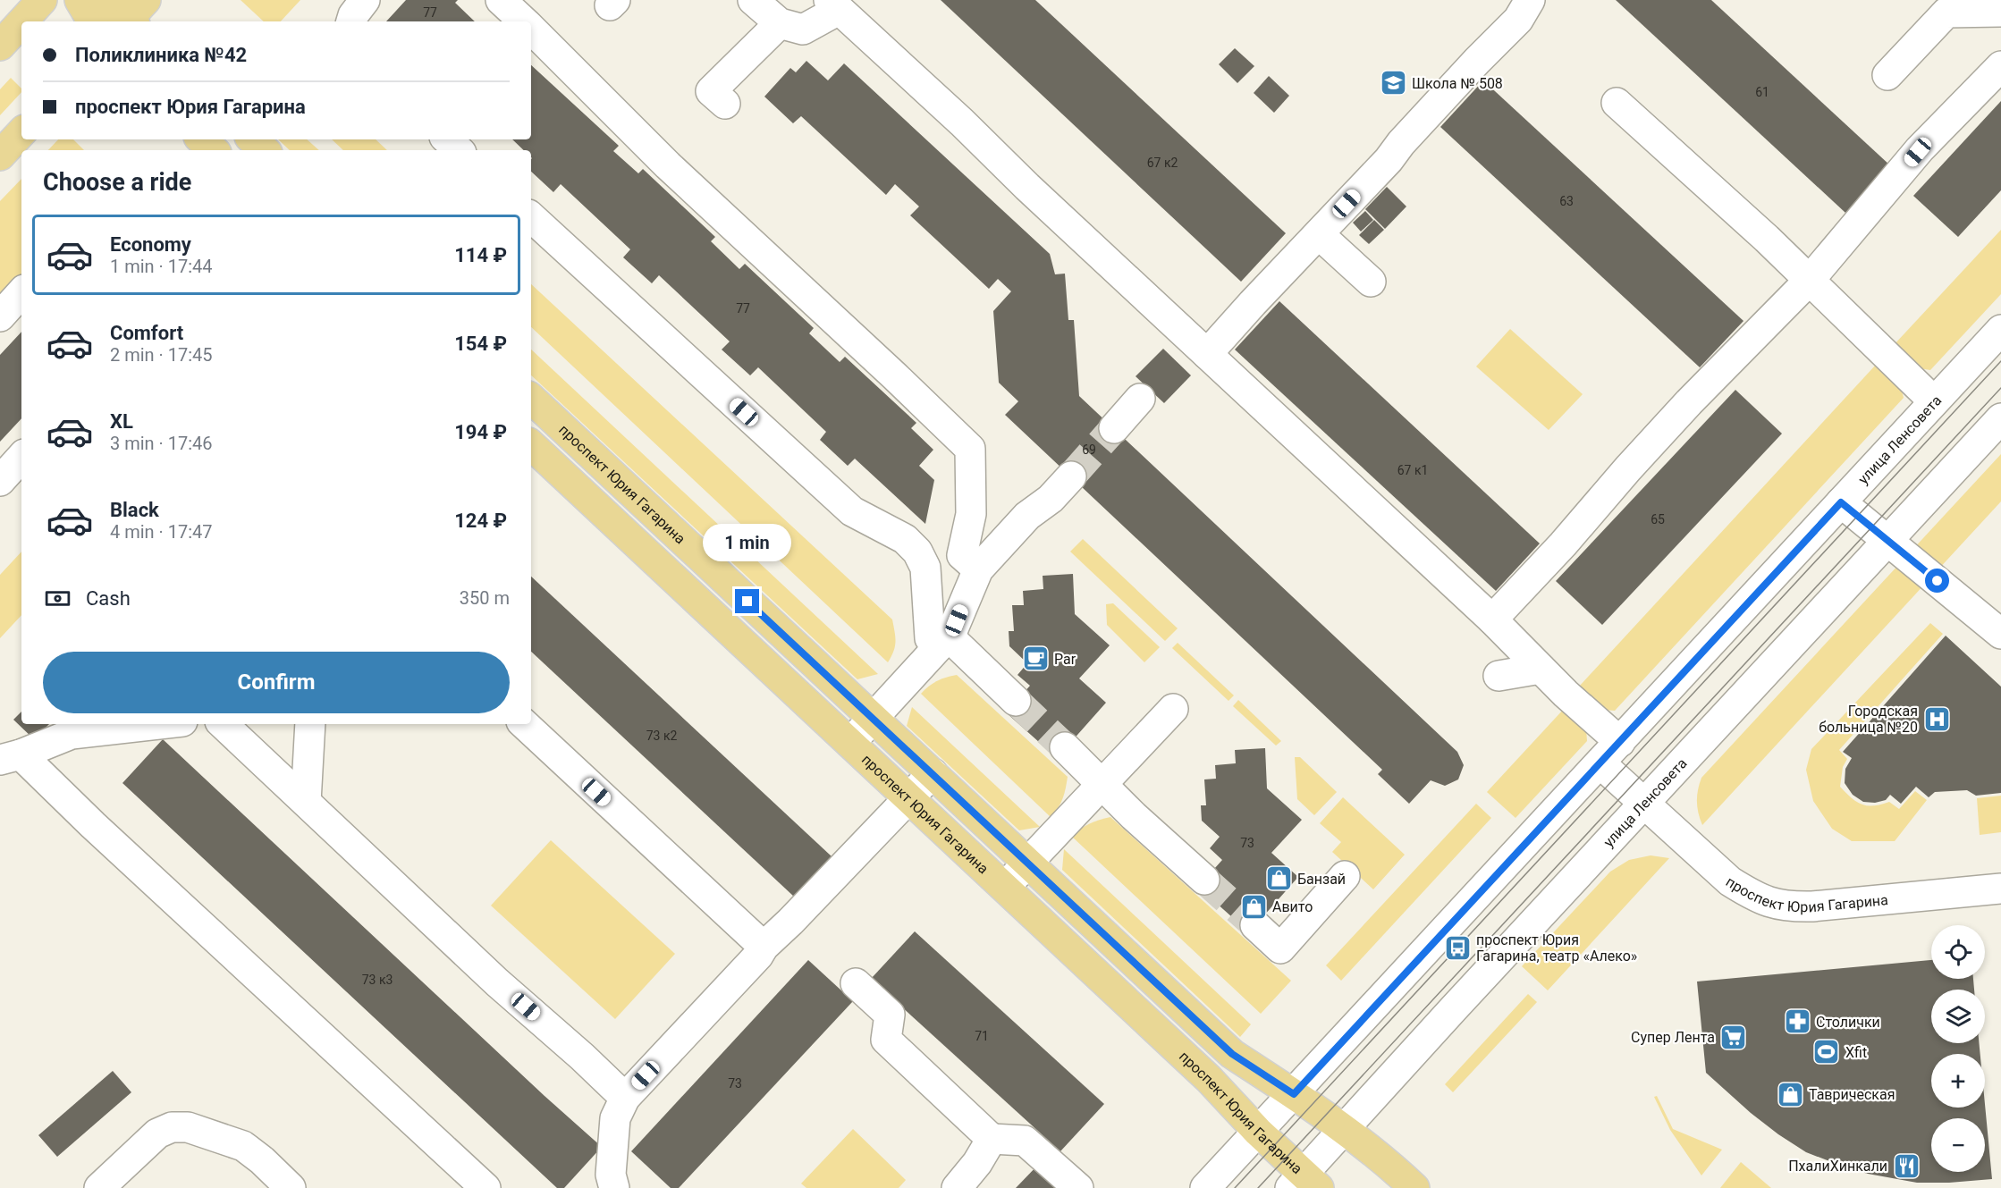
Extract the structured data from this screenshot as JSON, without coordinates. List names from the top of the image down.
{
  "streets": {
    "main road": ["проспект Юрия Гагарина"],
    "street": ["улица Ленсовета"]
  },
  "crossings": [
    ["улица Ленсовета", "проспект Юрия Гагарина"]
  ],
  "places": {
    "school or university": ["Школа № 508"],
    "cafe": ["Par"],
    "hospital": ["Городская больница №20"],
    "shop": ["Банзай", "Авито", "Таврическая"],
    "bus stop": ["проспект Юрия Гагарина, театр «Алеко»"],
    "pharmacy": ["Столички"],
    "supermarket": ["Супер Лента"],
    "sports": ["Xfit"],
    "restaurant": ["ПхалиХинкали"]
  },
  "house_numbers": [
    "77",
    "61",
    "67 к2",
    "63",
    "77",
    "69",
    "67 к1",
    "65",
    "73 к2",
    "73",
    "73 к3",
    "71",
    "73"
  ],
  "page": {
    "banner": ["Поликлиника №42", "проспект Юрия Гагарина"],
    "heading": "Choose a ride",
    "list": [
      {
        "name": "Economy",
        "note": "1 min · 17:44",
        "value": "114 ₽"
      },
      {
        "name": "Comfort",
        "note": "2 min · 17:45",
        "value": "154 ₽"
      },
      {
        "name": "XL",
        "note": "3 min · 17:46",
        "value": "194 ₽"
      },
      {
        "name": "Black",
        "note": "4 min · 17:47",
        "value": "124 ₽"
      }
    ],
    "bubble": "1 min",
    "pay": ["Cash", "350 m"],
    "buttons": "Confirm",
    "map_buttons": ["+", "−"]
  }
}
